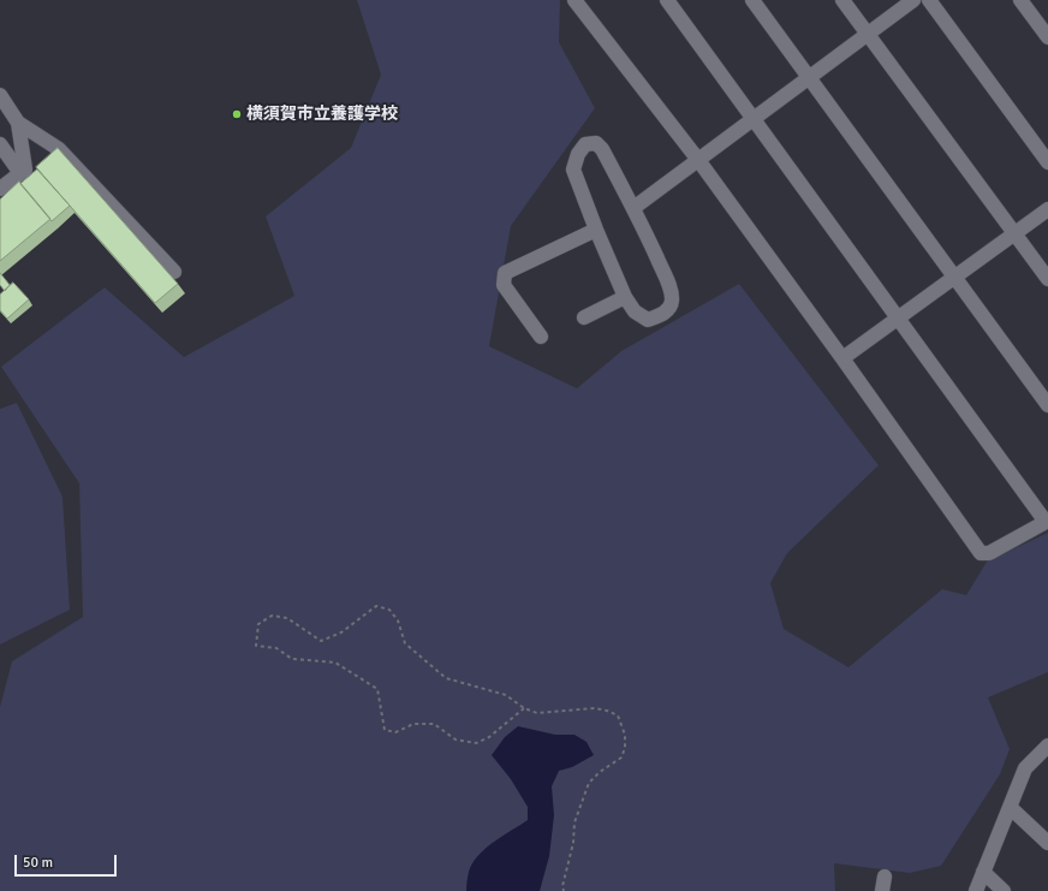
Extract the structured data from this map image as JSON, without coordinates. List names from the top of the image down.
{
  "places": ["横須賀市立養護学校"],
  "scale_bar": "50 m"
}
